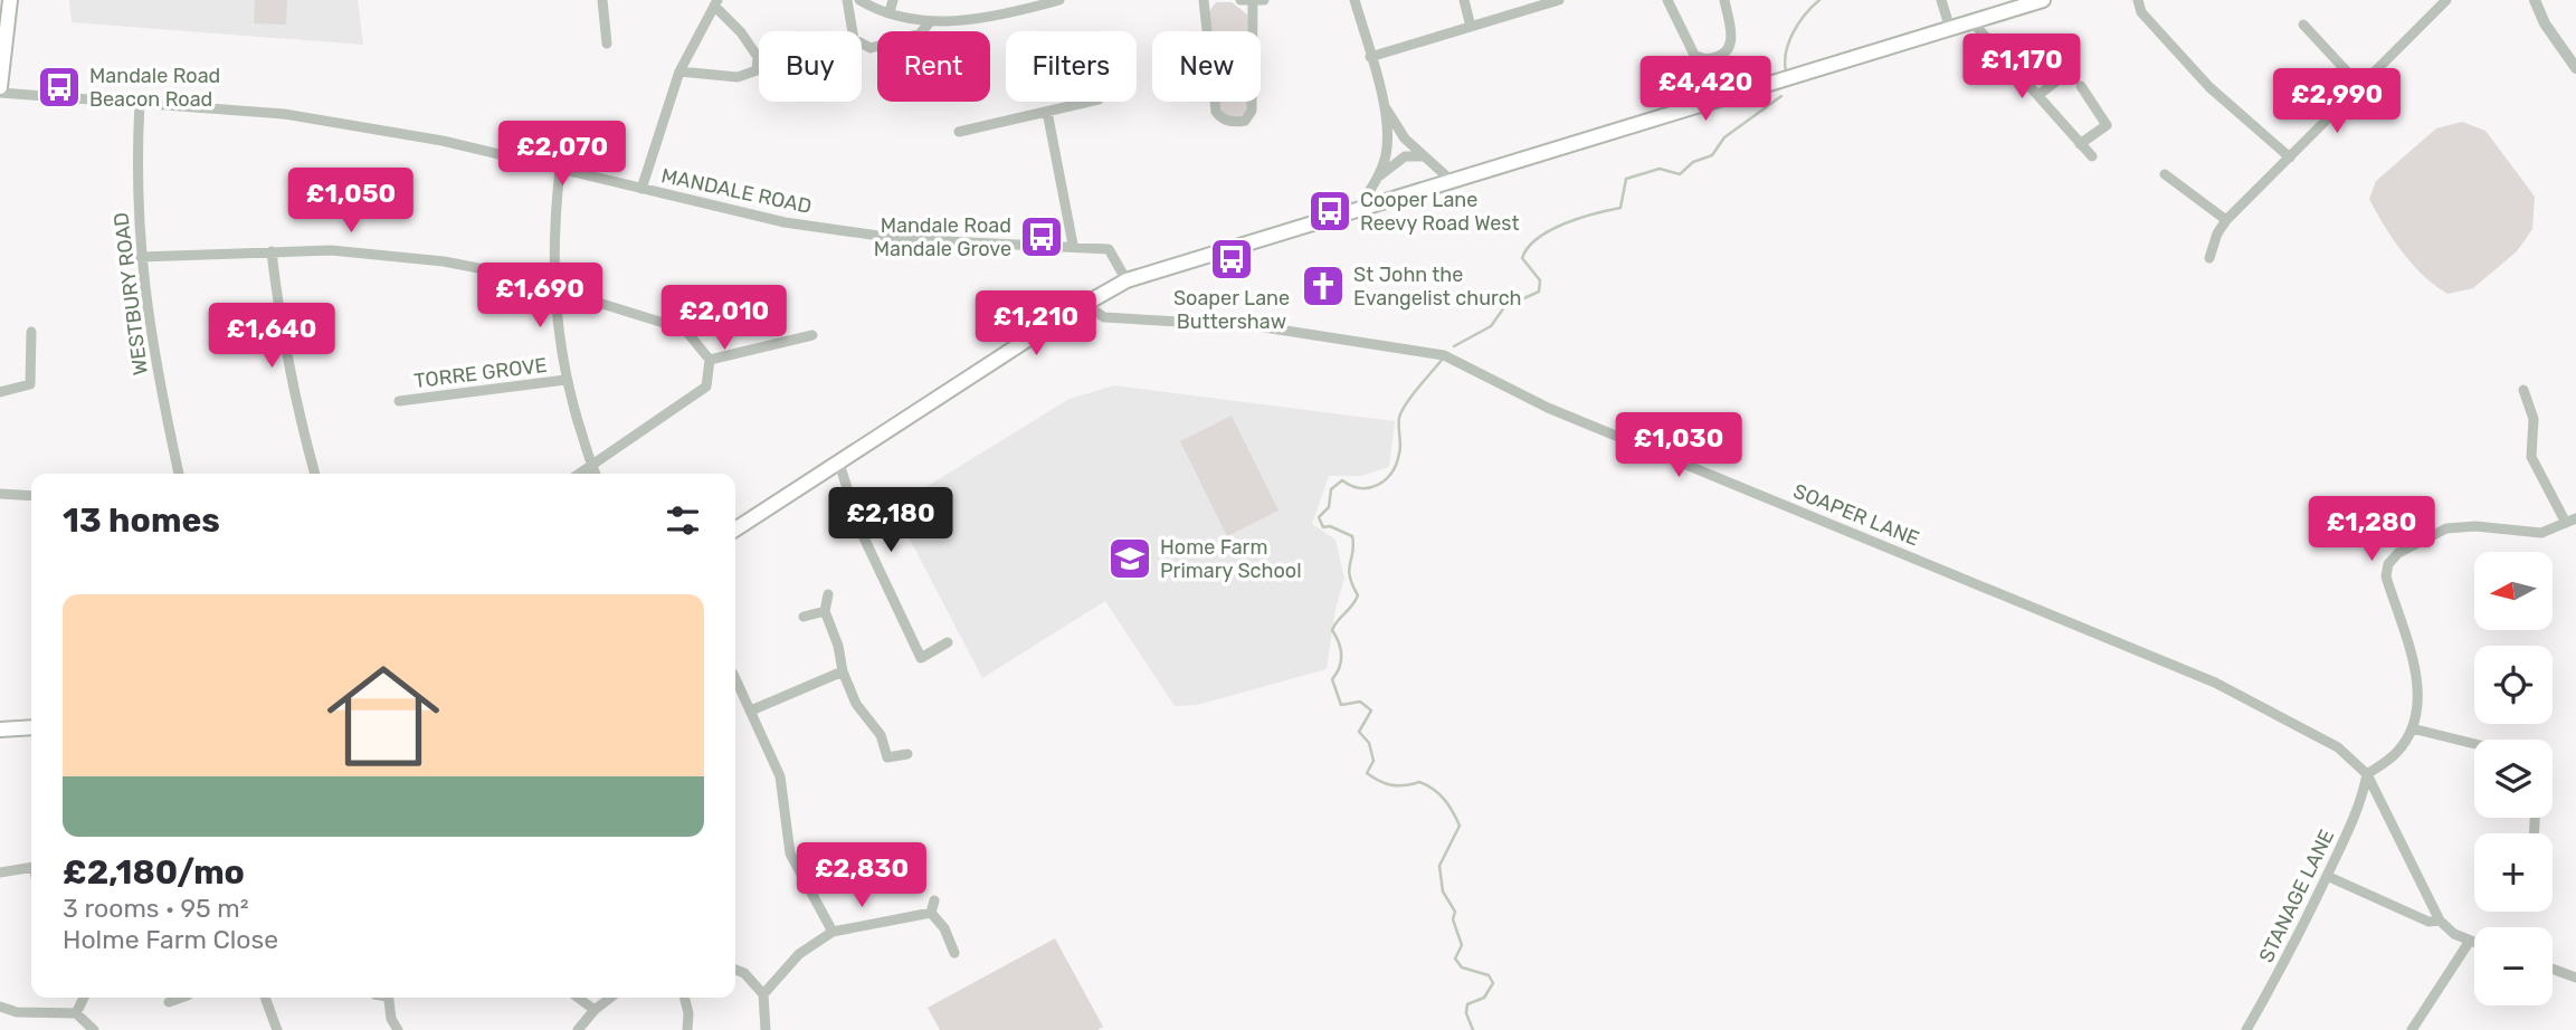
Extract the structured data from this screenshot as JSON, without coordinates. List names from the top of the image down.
{
  "streets": {
    "street": [
      "MANDALE ROAD",
      "WESTBURY ROAD",
      "TORRE GROVE",
      "SOAPER LANE",
      "STANAGE LANE"
    ]
  },
  "crossings": [
    ["MANDALE ROAD", "WESTBURY ROAD"],
    ["SOAPER LANE", "STANAGE LANE"]
  ],
  "places": {
    "bus stop": [
      "Mandale Road Beacon Road",
      "Cooper Lane Reevy Road West",
      "Mandale Road Mandale Grove",
      "Soaper Lane Buttershaw"
    ],
    "church": ["St John the Evangelist church"],
    "school or university": ["Home Farm Primary School"]
  },
  "north": "left",
  "page": {
    "chip": [
      "Buy",
      "Rent",
      "Filters",
      "New"
    ],
    "price": [
      "£1,170",
      "£4,420",
      "£2,990",
      "£2,070",
      "£1,050",
      "£1,690",
      "£2,010",
      "£1,210",
      "£1,640",
      "£1,030",
      "£2,180",
      "£1,280",
      "£2,830"
    ],
    "heading": "13 homes",
    "map_buttons": ["+", "−"],
    "list": [
      {
        "name": "£2,180/mo",
        "note": "3 rooms · 95 m² · Holme Farm Close"
      }
    ]
  }
}
